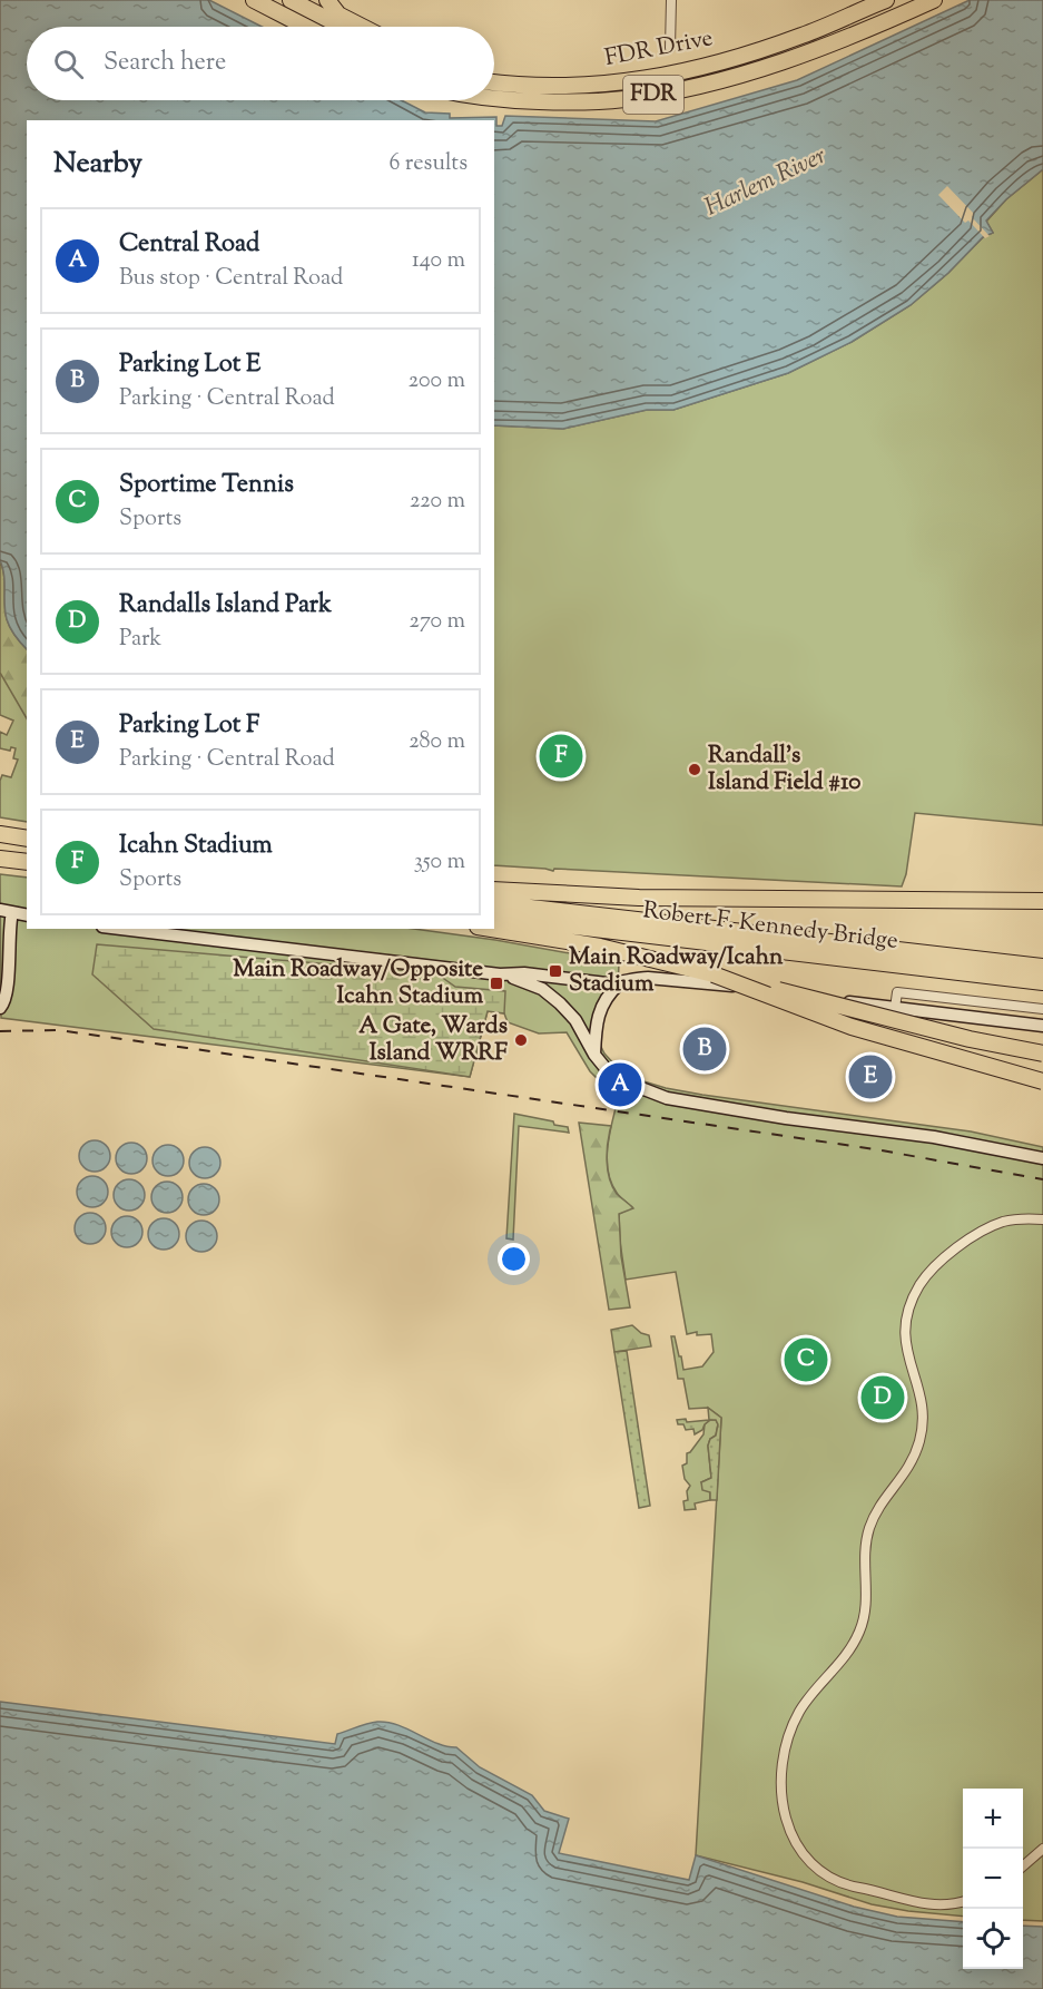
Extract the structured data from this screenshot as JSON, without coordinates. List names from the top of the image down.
{
  "streets": {
    "highway": ["FDR Drive", "FDR", "Robert F. Kennedy Bridge"]
  },
  "water": ["Harlem River"],
  "places": {
    "other": ["Randall's Island Field #10", "A Gate, Wards Island WRRF"],
    "transit": ["Main Roadway/Icahn Stadium", "Main Roadway/Opposite Icahn Stadium"]
  },
  "page": {
    "search": "Search here",
    "heading": ["Nearby", "6 results"],
    "list": [
      {
        "mark": "A",
        "name": "Central Road",
        "note": "Bus stop · Central Road",
        "value": "140 m"
      },
      {
        "mark": "B",
        "name": "Parking Lot E",
        "note": "Parking · Central Road",
        "value": "200 m"
      },
      {
        "mark": "C",
        "name": "Sportime Tennis",
        "note": "Sports",
        "value": "220 m"
      },
      {
        "mark": "D",
        "name": "Randalls Island Park",
        "note": "Park",
        "value": "270 m"
      },
      {
        "mark": "E",
        "name": "Parking Lot F",
        "note": "Parking · Central Road",
        "value": "280 m"
      },
      {
        "mark": "F",
        "name": "Icahn Stadium",
        "note": "Sports",
        "value": "350 m"
      }
    ],
    "pins": [
      "F",
      "B",
      "E",
      "A",
      "C",
      "D"
    ],
    "map_buttons": ["+", "−"]
  }
}
